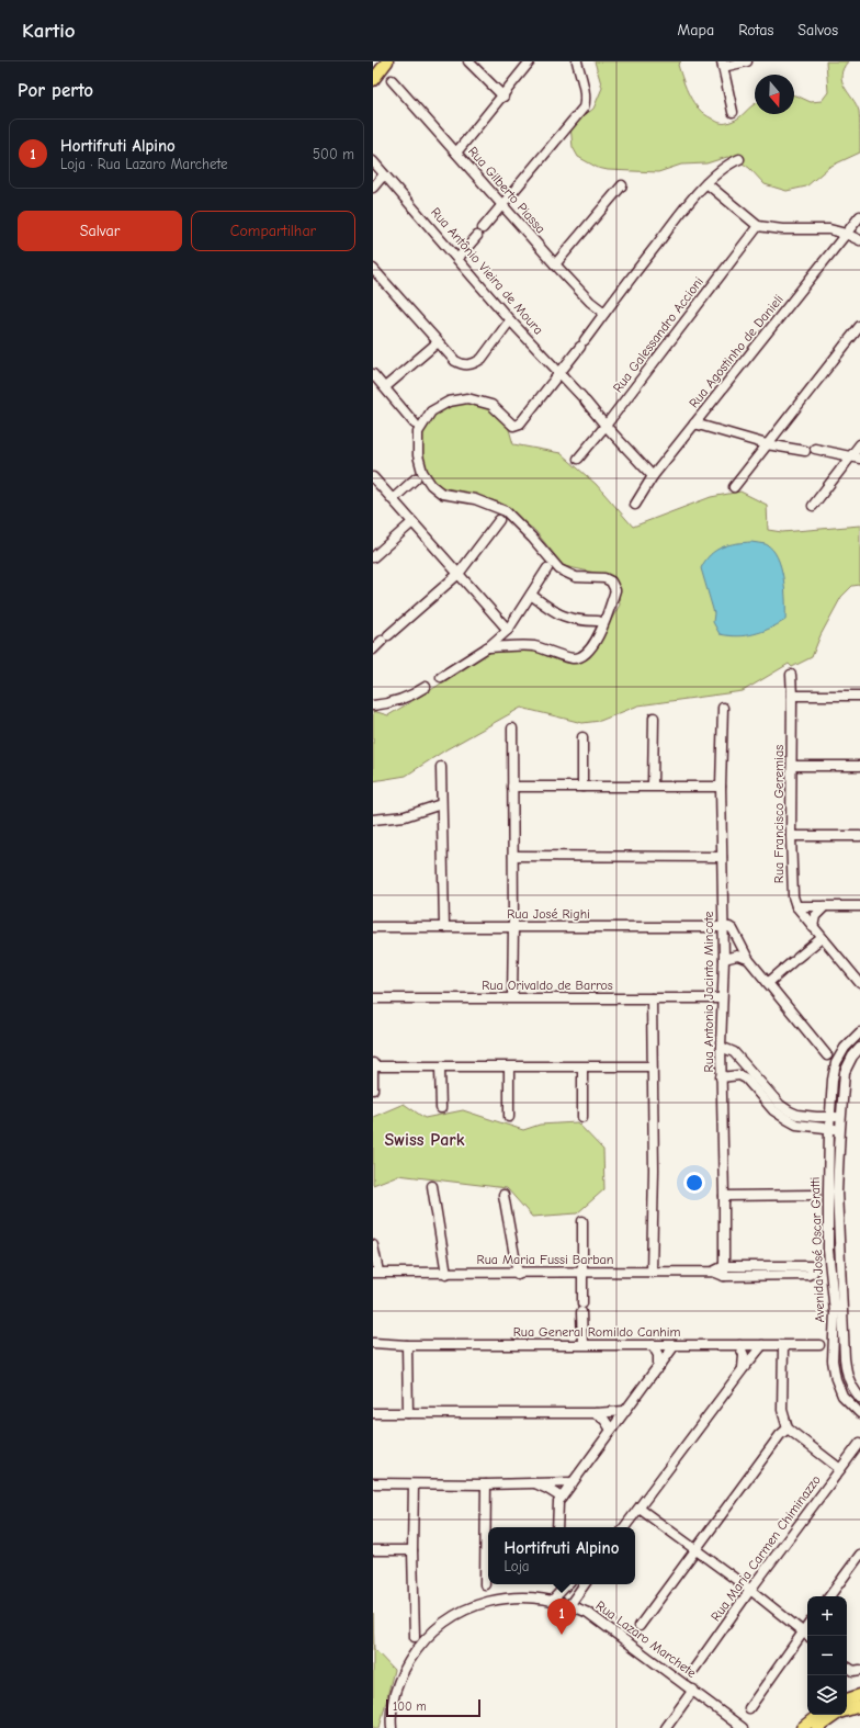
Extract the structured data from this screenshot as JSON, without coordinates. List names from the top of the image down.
{
  "streets": {
    "street": [
      "Rua Gilberto Piassa",
      "Rua Antônio Vieira de Moura",
      "Rua Galessandro Accioni",
      "Rua Agostinho de Danieli",
      "Rua Francisco Geremias",
      "Rua José Righi",
      "Rua Orivaldo de Barros",
      "Rua Antonio Jacinto Mincote",
      "Avenida José Oscar Gratti",
      "Rua Maria Fussi Barban",
      "Rua General Romildo Canhim",
      "Rua Maria Carmen Chiminazzo",
      "Rua Lazaro Marchete"
    ]
  },
  "crossings": [
    ["Rua Antônio Vieira de Moura", "Rua Galessandro Accioni"],
    ["Rua Antônio Vieira de Moura", "Rua Agostinho de Danieli"],
    ["Rua José Righi", "Rua Antonio Jacinto Mincote"],
    ["Rua Orivaldo de Barros", "Rua Antonio Jacinto Mincote"],
    ["Rua Antonio Jacinto Mincote", "Rua Maria Fussi Barban"]
  ],
  "districts": ["Swiss Park"],
  "scale_bar": "100 m",
  "north": "bottom",
  "page": {
    "header": "Kartio",
    "nav": ["Mapa", "Rotas", "Salvos"],
    "heading": "Por perto",
    "list": [
      {
        "mark": "1",
        "name": "Hortifruti Alpino",
        "note": "Loja · Rua Lazaro Marchete",
        "value": "500 m"
      }
    ],
    "buttons": ["Salvar", "Compartilhar"],
    "popup": ["Hortifruti Alpino", "Loja"],
    "map_buttons": ["+", "−"],
    "pins": "1",
    "scale": "100 m"
  }
}
